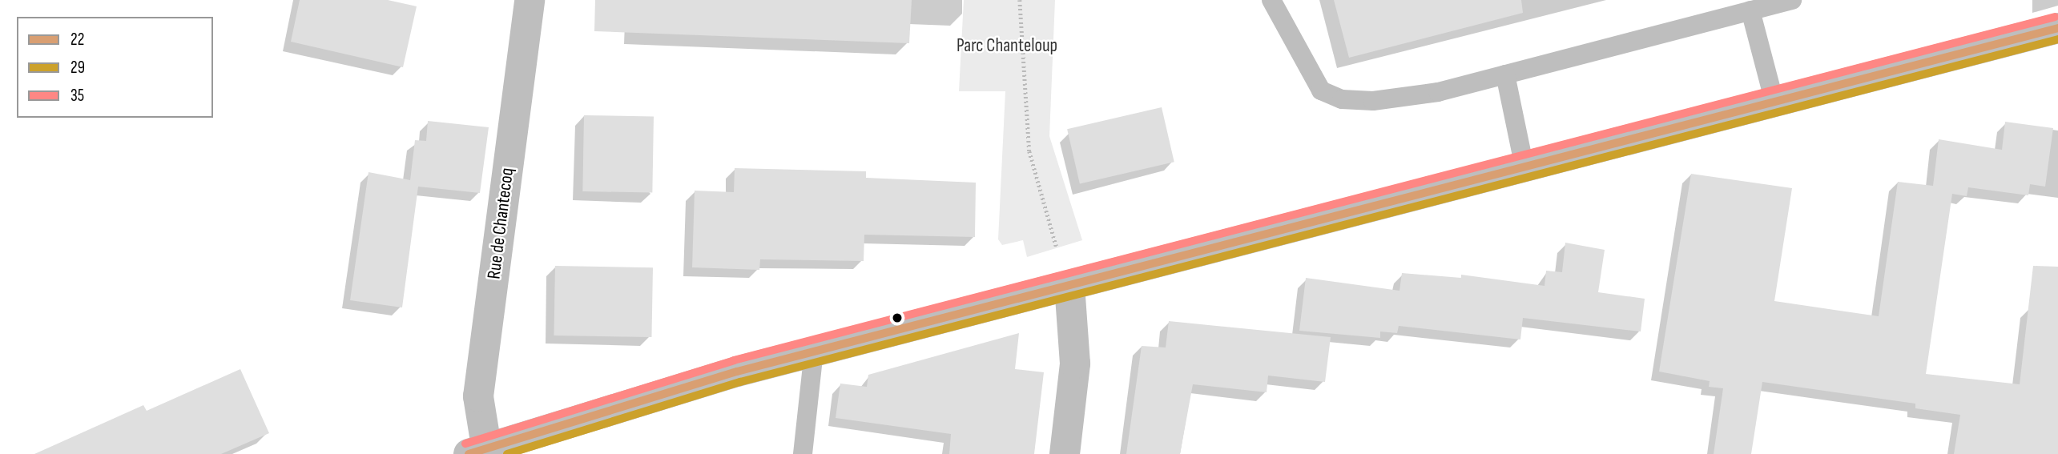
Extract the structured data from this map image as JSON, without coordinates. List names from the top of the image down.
{
  "streets": {
    "street": ["Rue de Chantecoq"]
  },
  "parks": ["Parc Chanteloup"],
  "lines": ["transit line 35", "transit line 22", "transit line 29"],
  "legend": ["22", "29", "35"]
}
